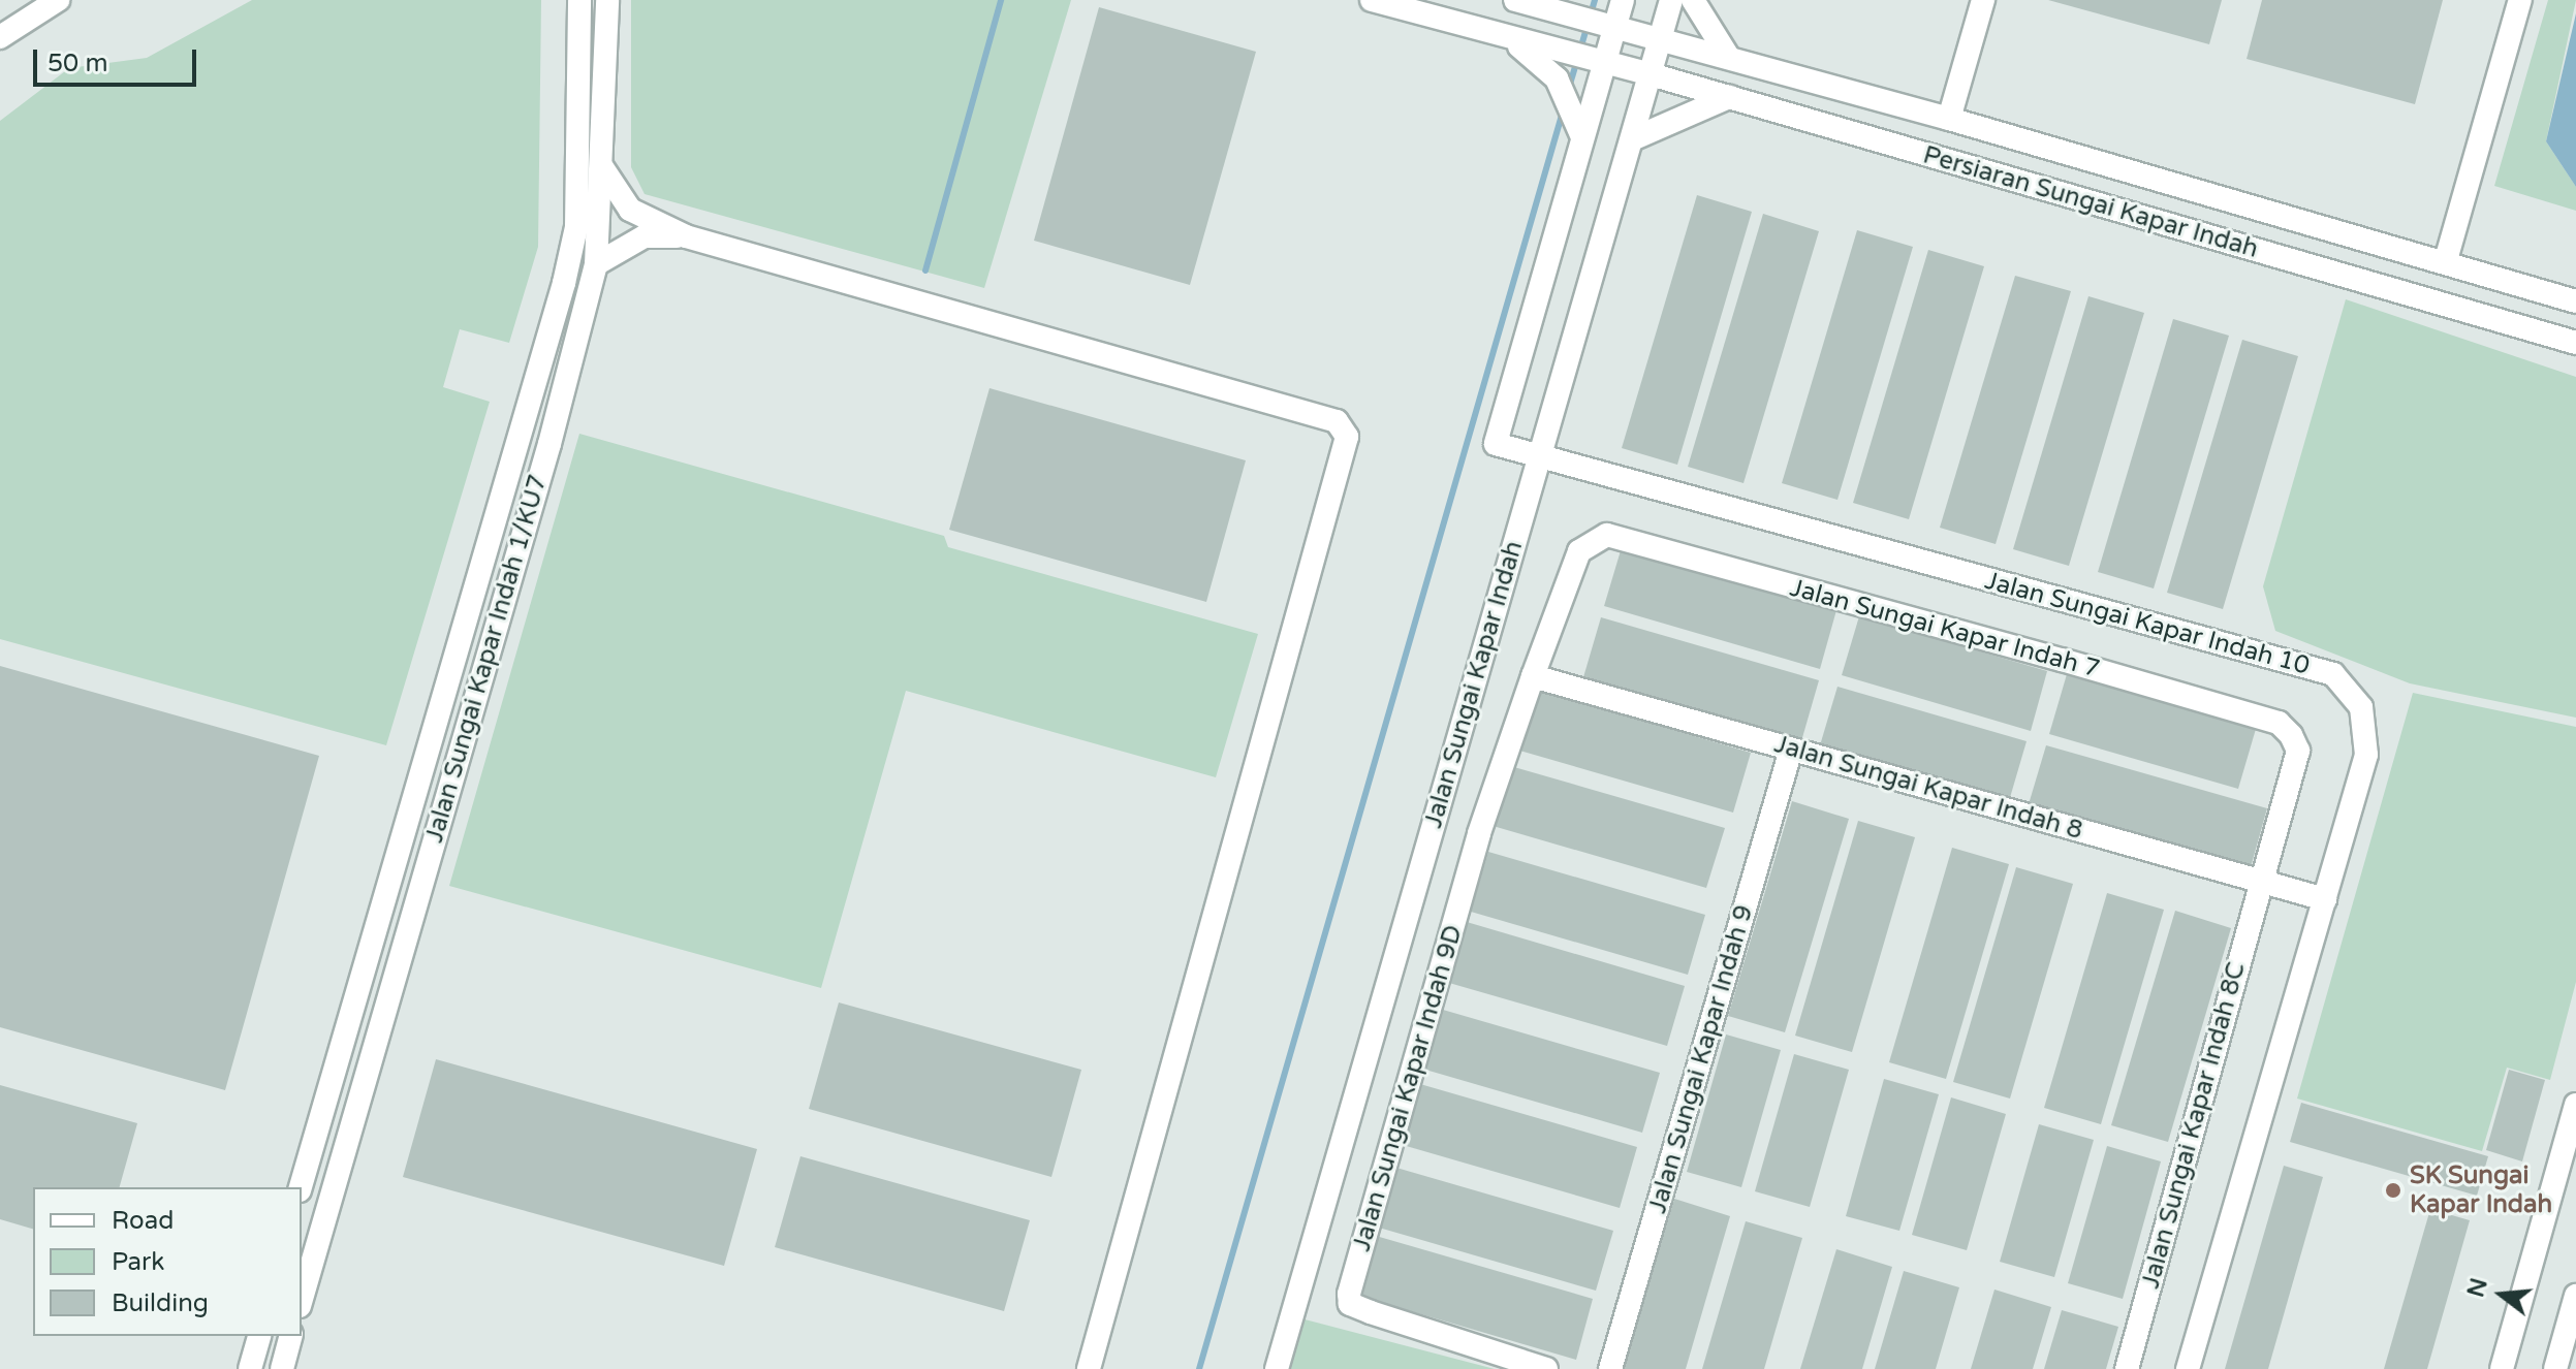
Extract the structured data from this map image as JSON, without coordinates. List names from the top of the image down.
{
  "streets": {
    "street": [
      "Persiaran Sungai Kapar Indah",
      "Jalan Sungai Kapar Indah 10",
      "Jalan Sungai Kapar Indah 7",
      "Jalan Sungai Kapar Indah 1/KU7",
      "Jalan Sungai Kapar Indah",
      "Jalan Sungai Kapar Indah 8",
      "Jalan Sungai Kapar Indah 9",
      "Jalan Sungai Kapar Indah 9D",
      "Jalan Sungai Kapar Indah 8C"
    ]
  },
  "crossings": [
    ["Persiaran Sungai Kapar Indah", "Jalan Sungai Kapar Indah"],
    ["Jalan Sungai Kapar Indah 10", "Jalan Sungai Kapar Indah"],
    ["Jalan Sungai Kapar Indah 10", "Jalan Sungai Kapar Indah 8"],
    ["Jalan Sungai Kapar Indah 7", "Jalan Sungai Kapar Indah 8"],
    ["Jalan Sungai Kapar Indah 7", "Jalan Sungai Kapar Indah 9D"],
    ["Jalan Sungai Kapar Indah 7", "Jalan Sungai Kapar Indah 8C"],
    ["Jalan Sungai Kapar Indah 8", "Jalan Sungai Kapar Indah 9"],
    ["Jalan Sungai Kapar Indah 8", "Jalan Sungai Kapar Indah 9D"],
    ["Jalan Sungai Kapar Indah 8", "Jalan Sungai Kapar Indah 8C"]
  ],
  "places": ["SK Sungai Kapar Indah"],
  "legend": ["Road", "Park", "Building"],
  "scale_bar": "50 m",
  "north": "left"
}
